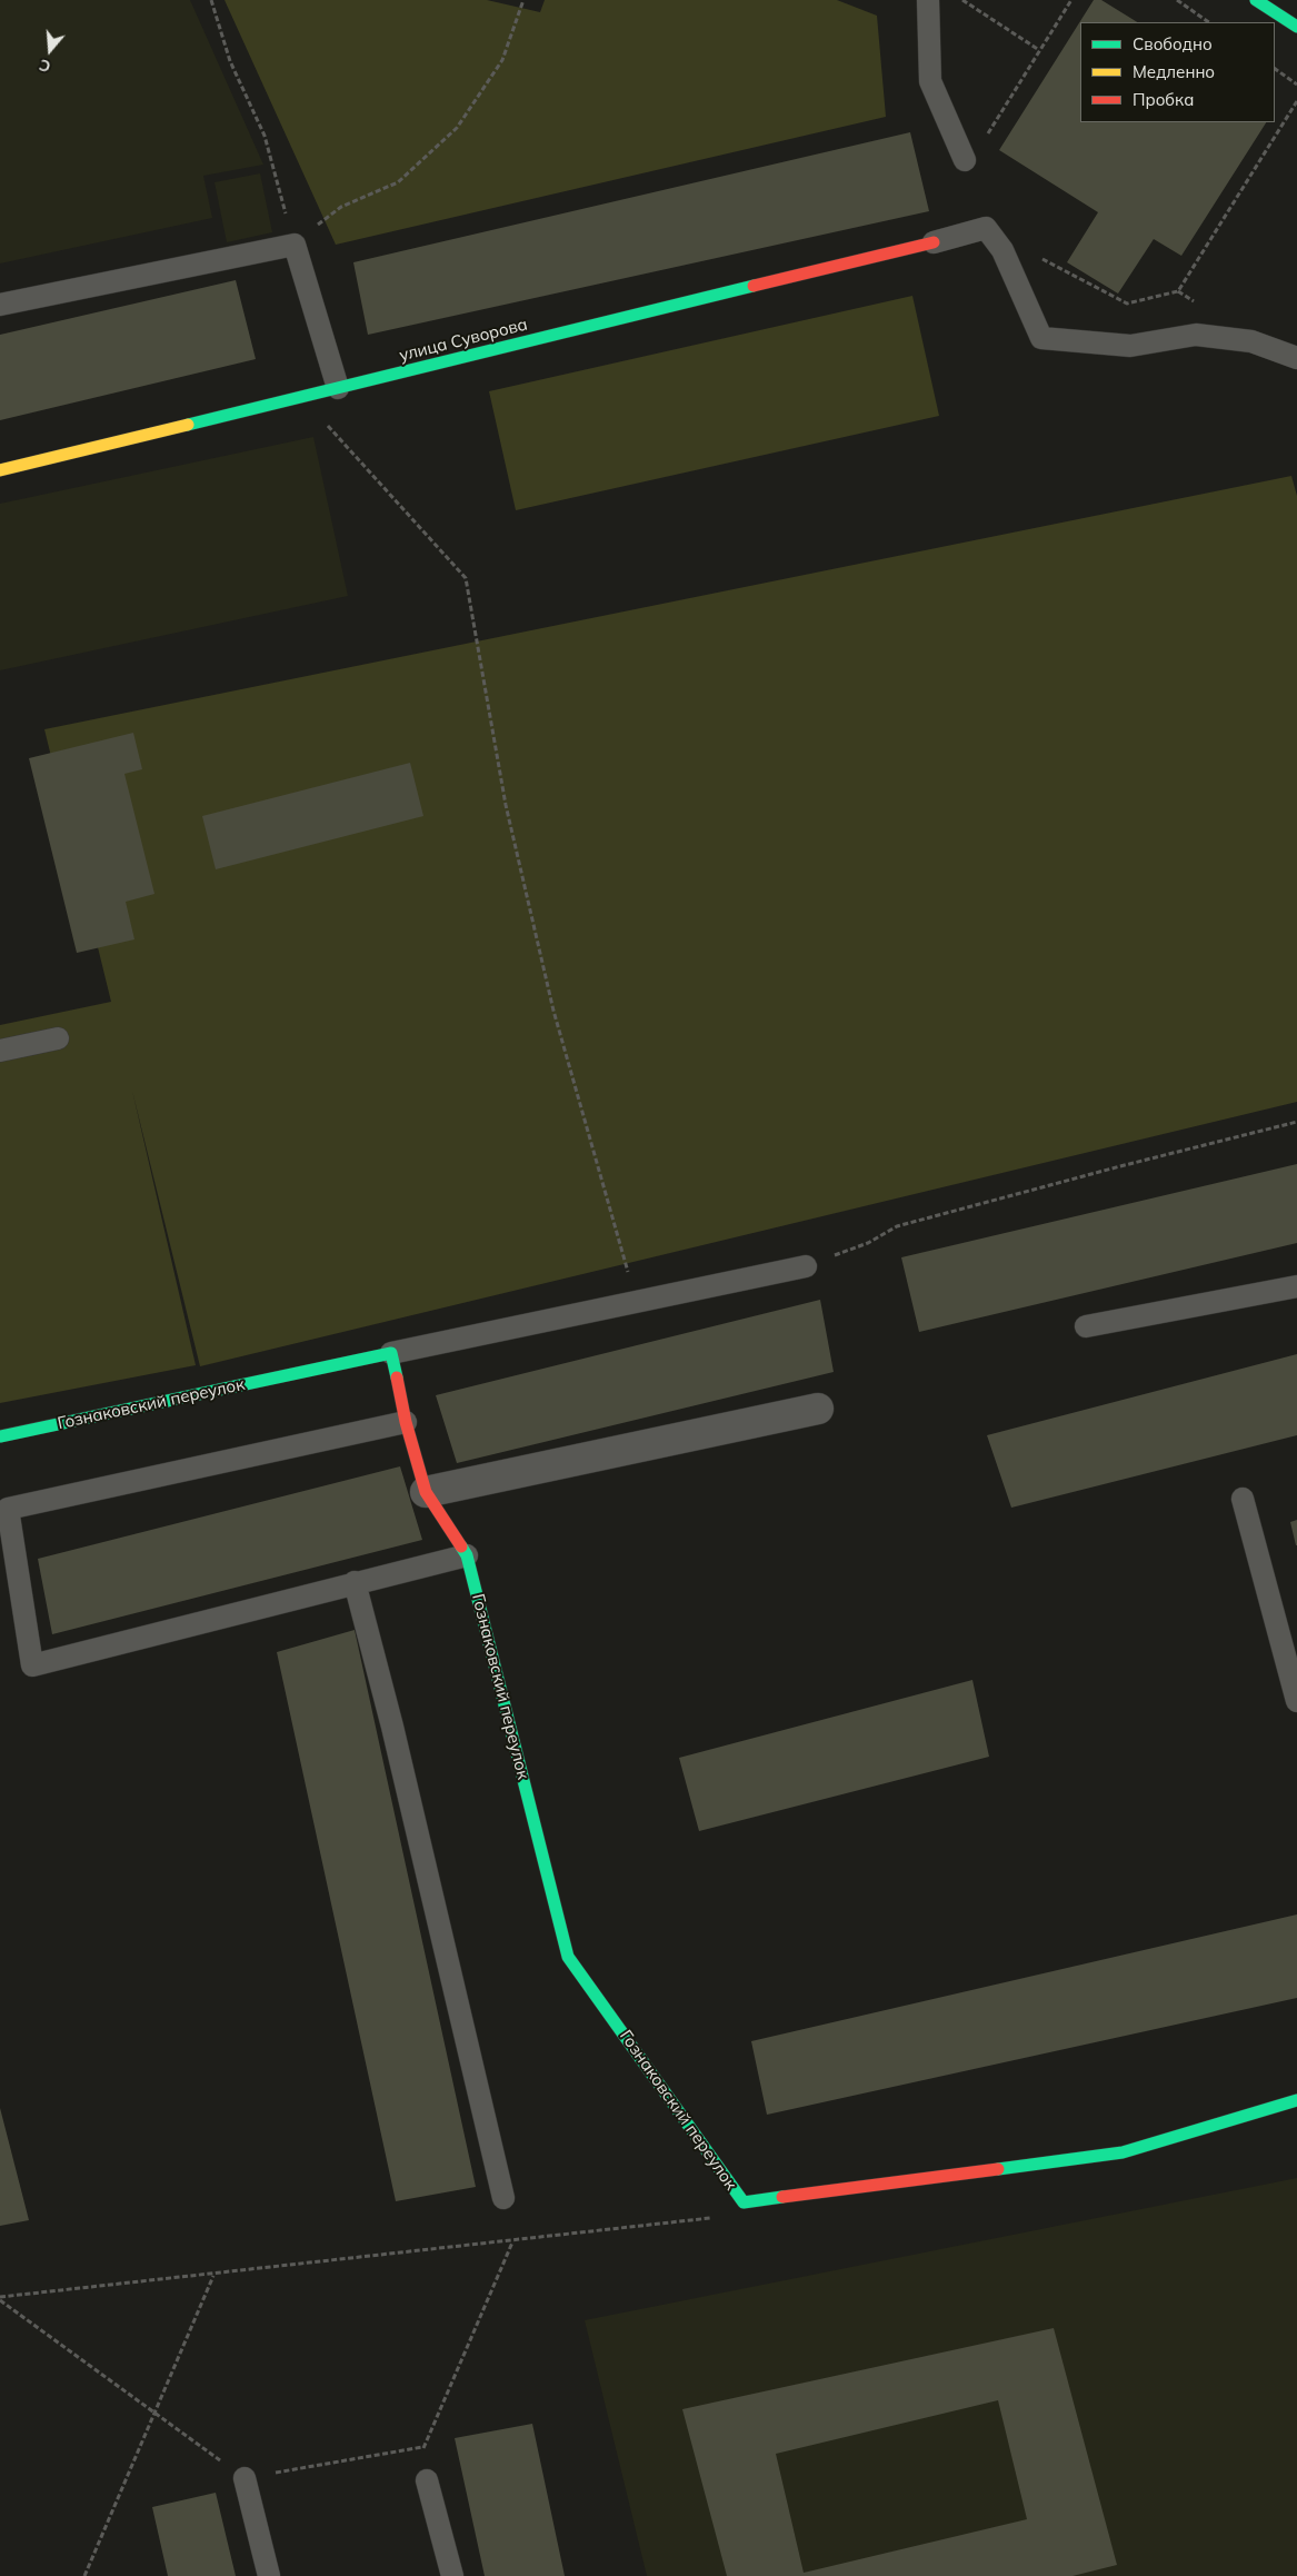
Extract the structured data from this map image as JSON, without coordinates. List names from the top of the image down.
{
  "streets": {
    "street": ["улица Суворова", "Гознаковский переулок"]
  },
  "legend": ["Свободно", "Медленно", "Пробка"],
  "north": "bottom"
}
